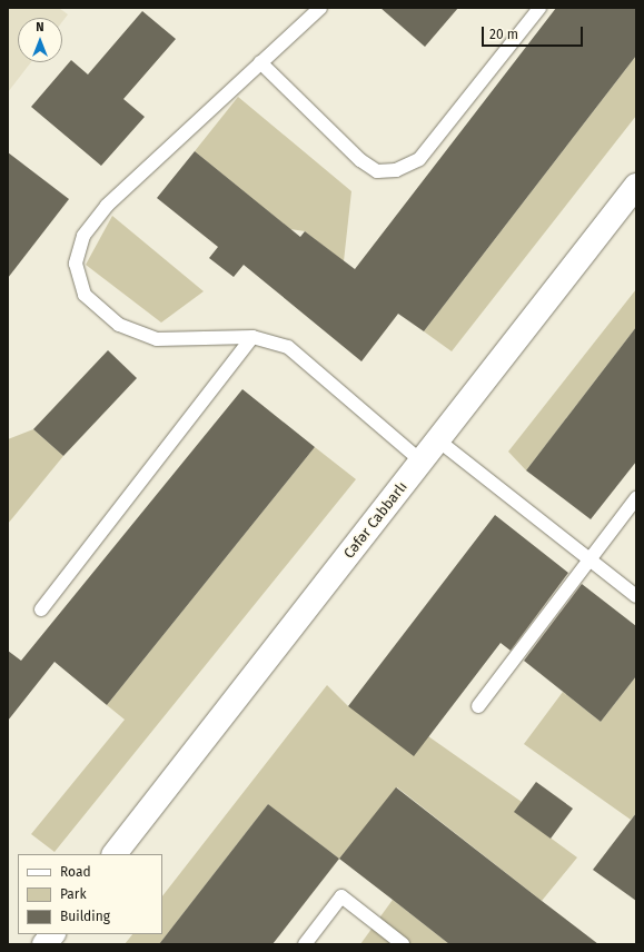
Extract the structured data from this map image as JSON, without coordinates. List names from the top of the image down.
{
  "streets": {
    "street": ["Cəfər Cabbarlı"]
  },
  "legend": ["Road", "Park", "Building"],
  "scale_bar": "20 m",
  "north": "top"
}
